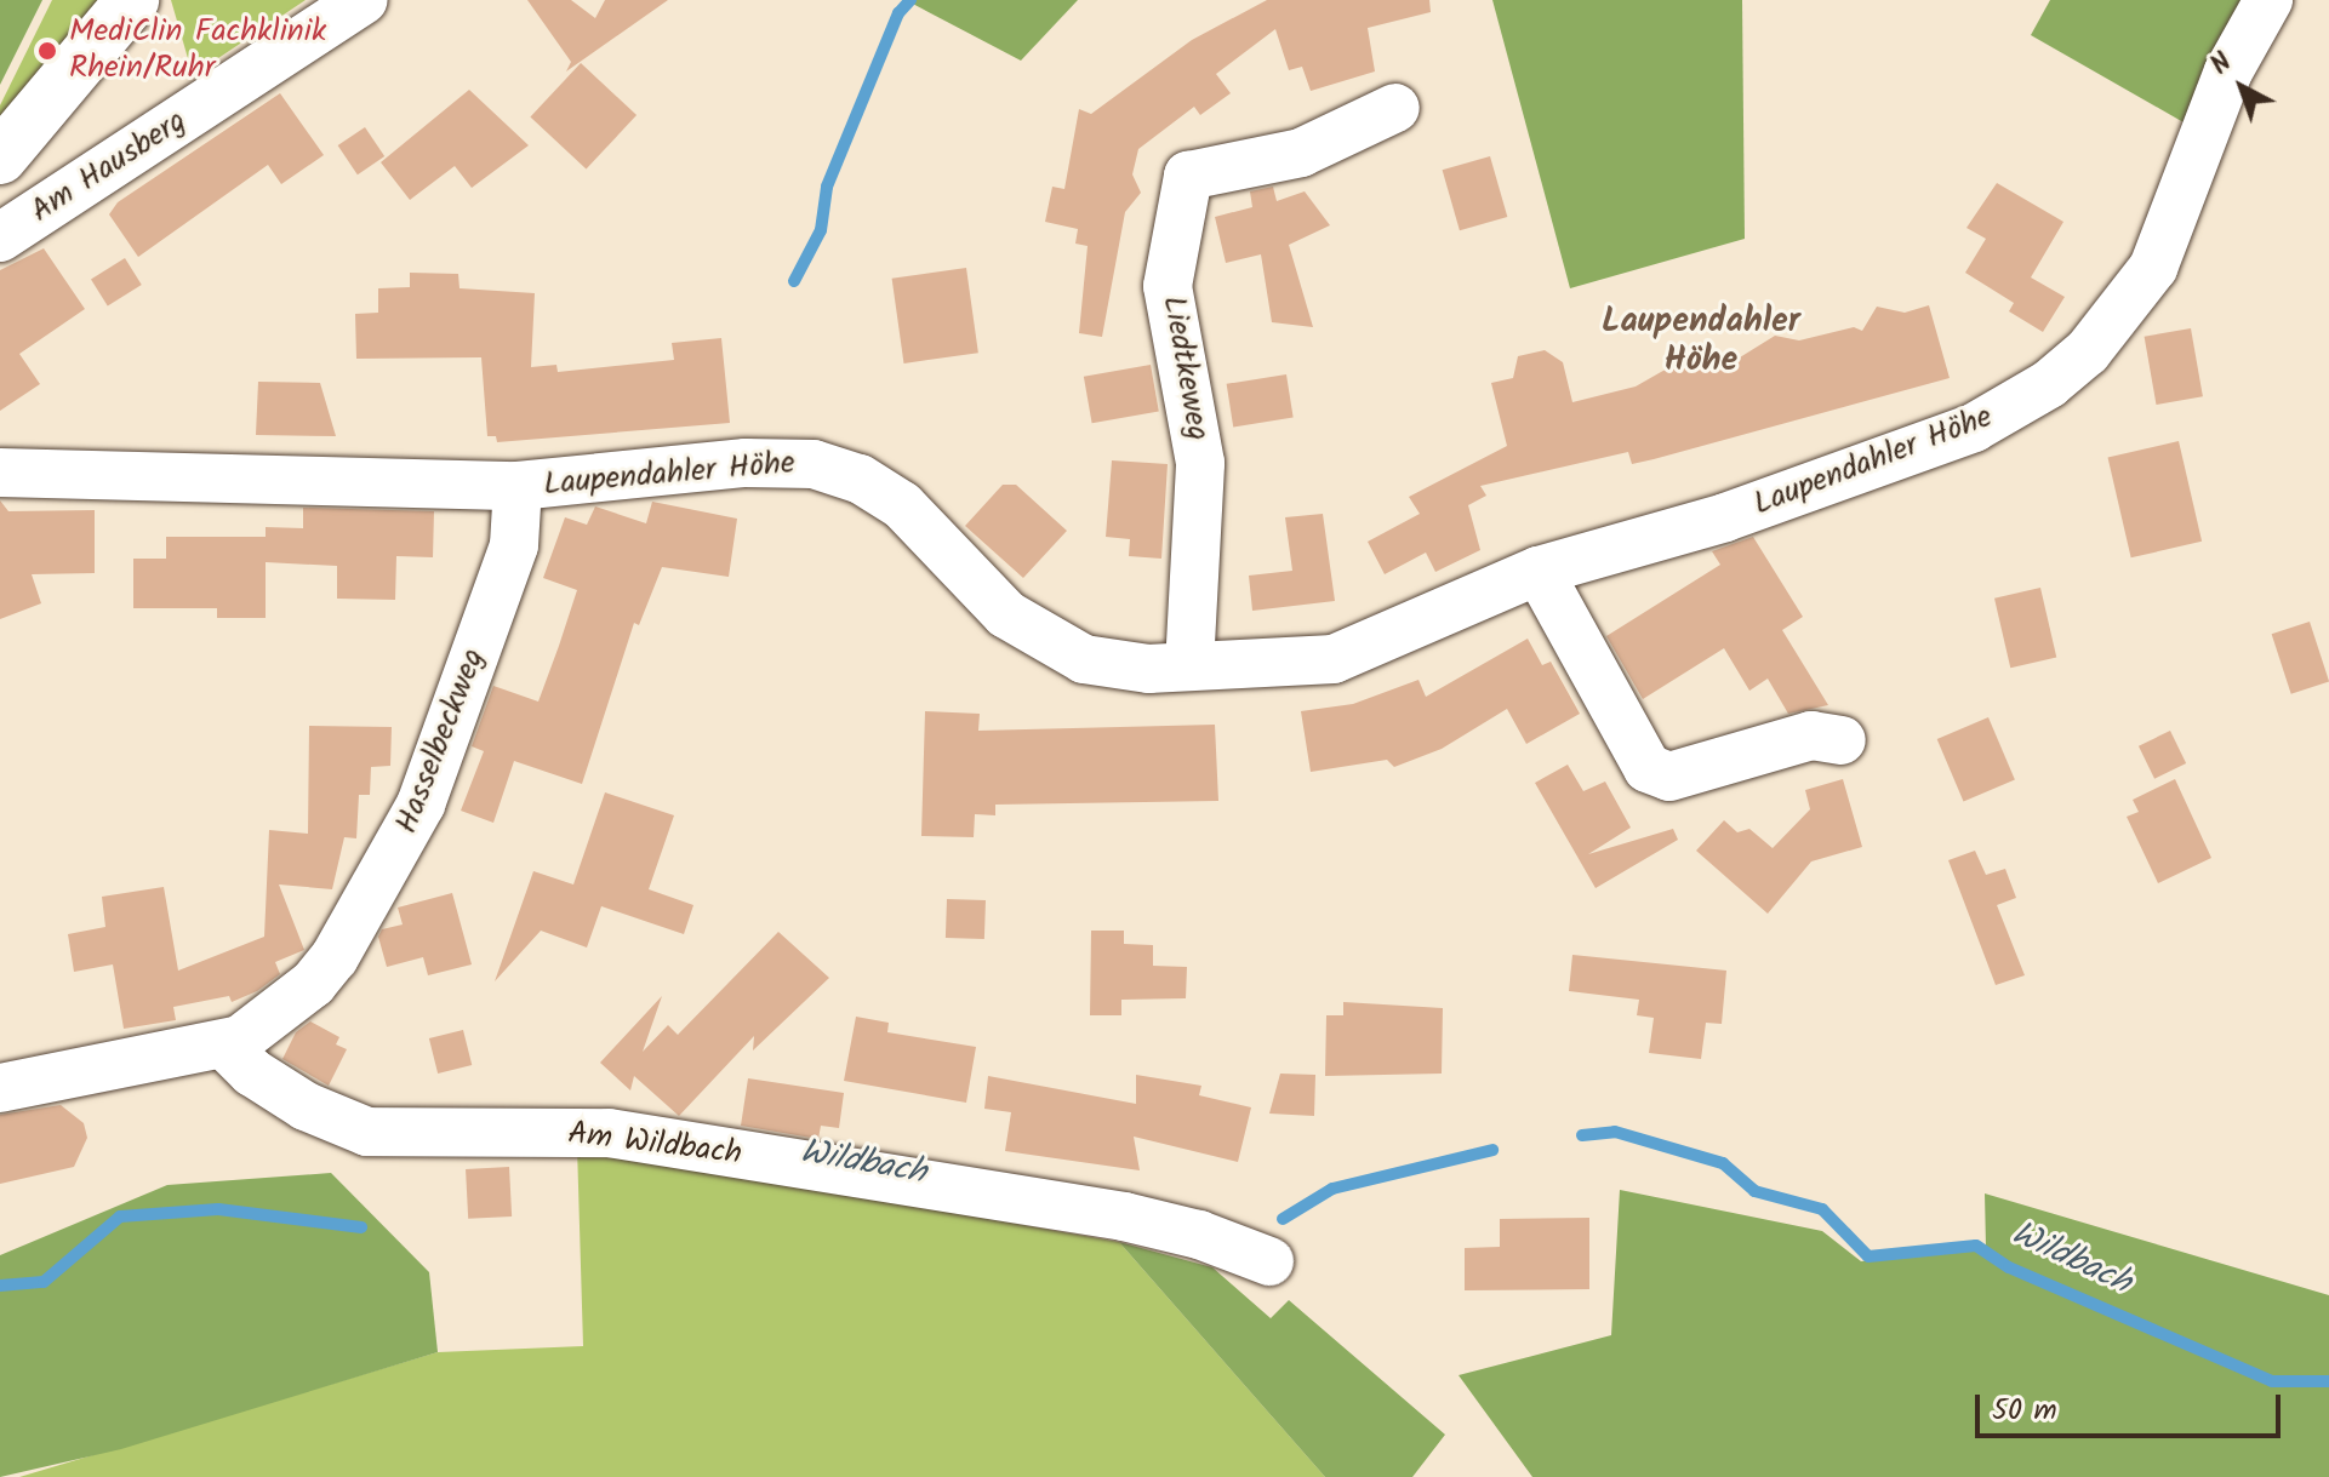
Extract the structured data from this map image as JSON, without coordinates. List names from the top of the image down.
{
  "streets": {
    "street": [
      "Am Hausberg",
      "Liedtkeweg",
      "Laupendahler Höhe",
      "Hasselbeckweg",
      "Am Wildbach"
    ]
  },
  "crossings": [
    ["Liedtkeweg", "Laupendahler Höhe"],
    ["Laupendahler Höhe", "Hasselbeckweg"],
    ["Hasselbeckweg", "Am Wildbach"]
  ],
  "districts": ["Laupendahler Höhe"],
  "water": ["Wildbach"],
  "places": ["MediClin Fachklinik Rhein/Ruhr"],
  "scale_bar": "50 m",
  "north": "top left"
}
